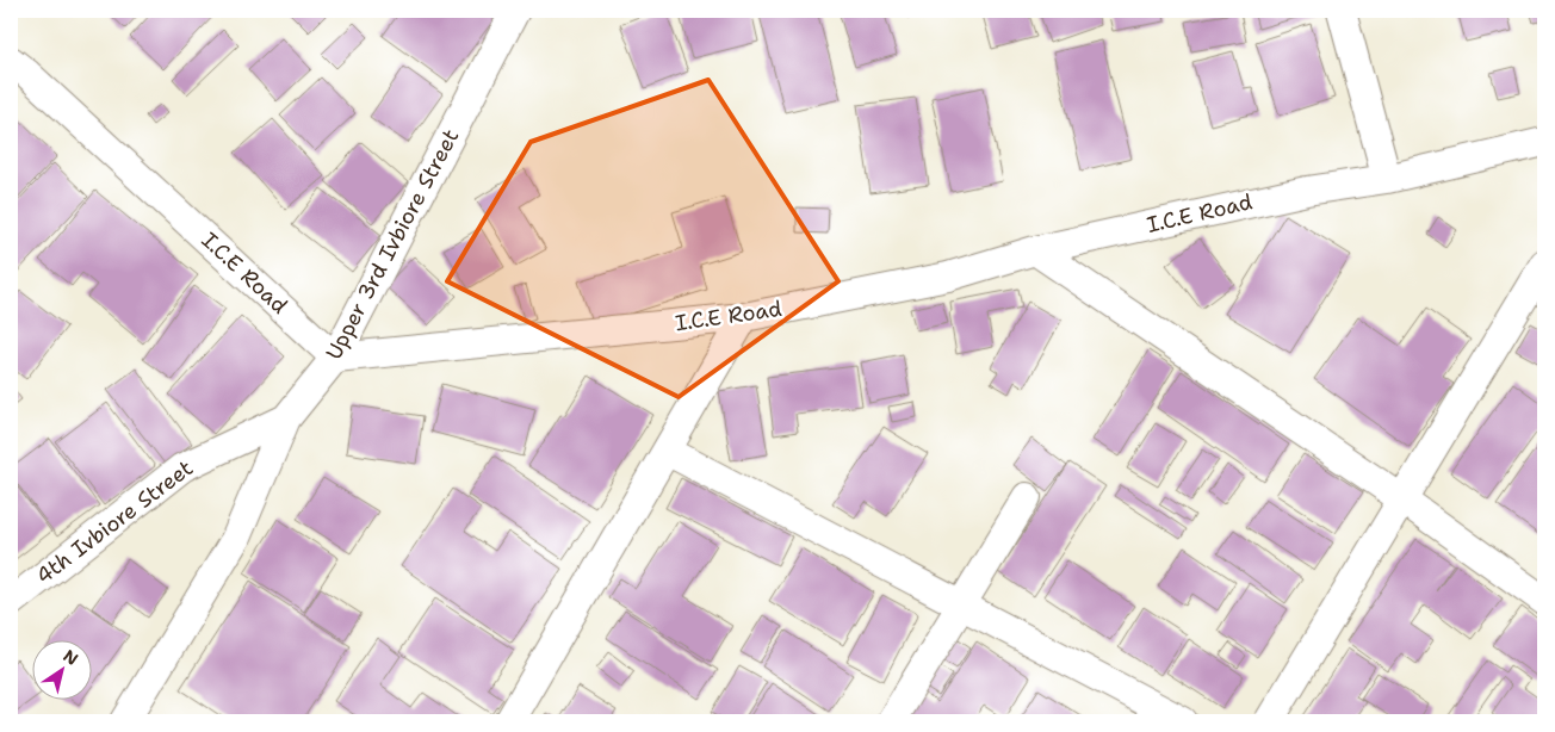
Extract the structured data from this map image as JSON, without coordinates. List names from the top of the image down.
{
  "streets": {
    "street": ["I.C.E Road", "Upper 3rd Ivbiore Street", "4th Ivbiore Street"]
  },
  "crossings": [
    ["I.C.E Road", "Upper 3rd Ivbiore Street"],
    ["Upper 3rd Ivbiore Street", "4th Ivbiore Street"]
  ],
  "north": "top right"
}
